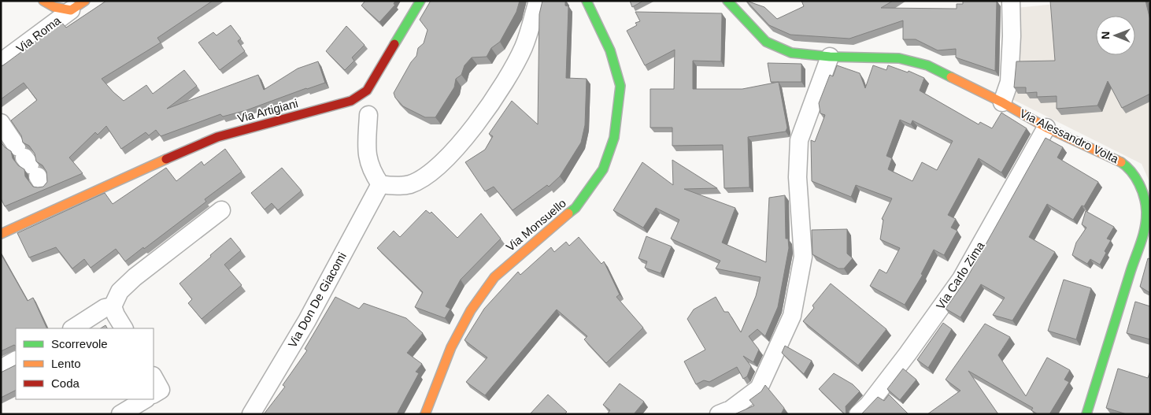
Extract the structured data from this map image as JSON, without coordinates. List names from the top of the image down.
{
  "streets": {
    "street": [
      "Via Roma",
      "Via Artigiani",
      "Via Alessandro Volta",
      "Via Monsuello",
      "Via Carlo Zima",
      "Via Don De Giacomi"
    ]
  },
  "crossings": [
    ["Via Alessandro Volta", "Via Carlo Zima"]
  ],
  "legend": ["Scorrevole", "Lento", "Coda"],
  "north": "left"
}
